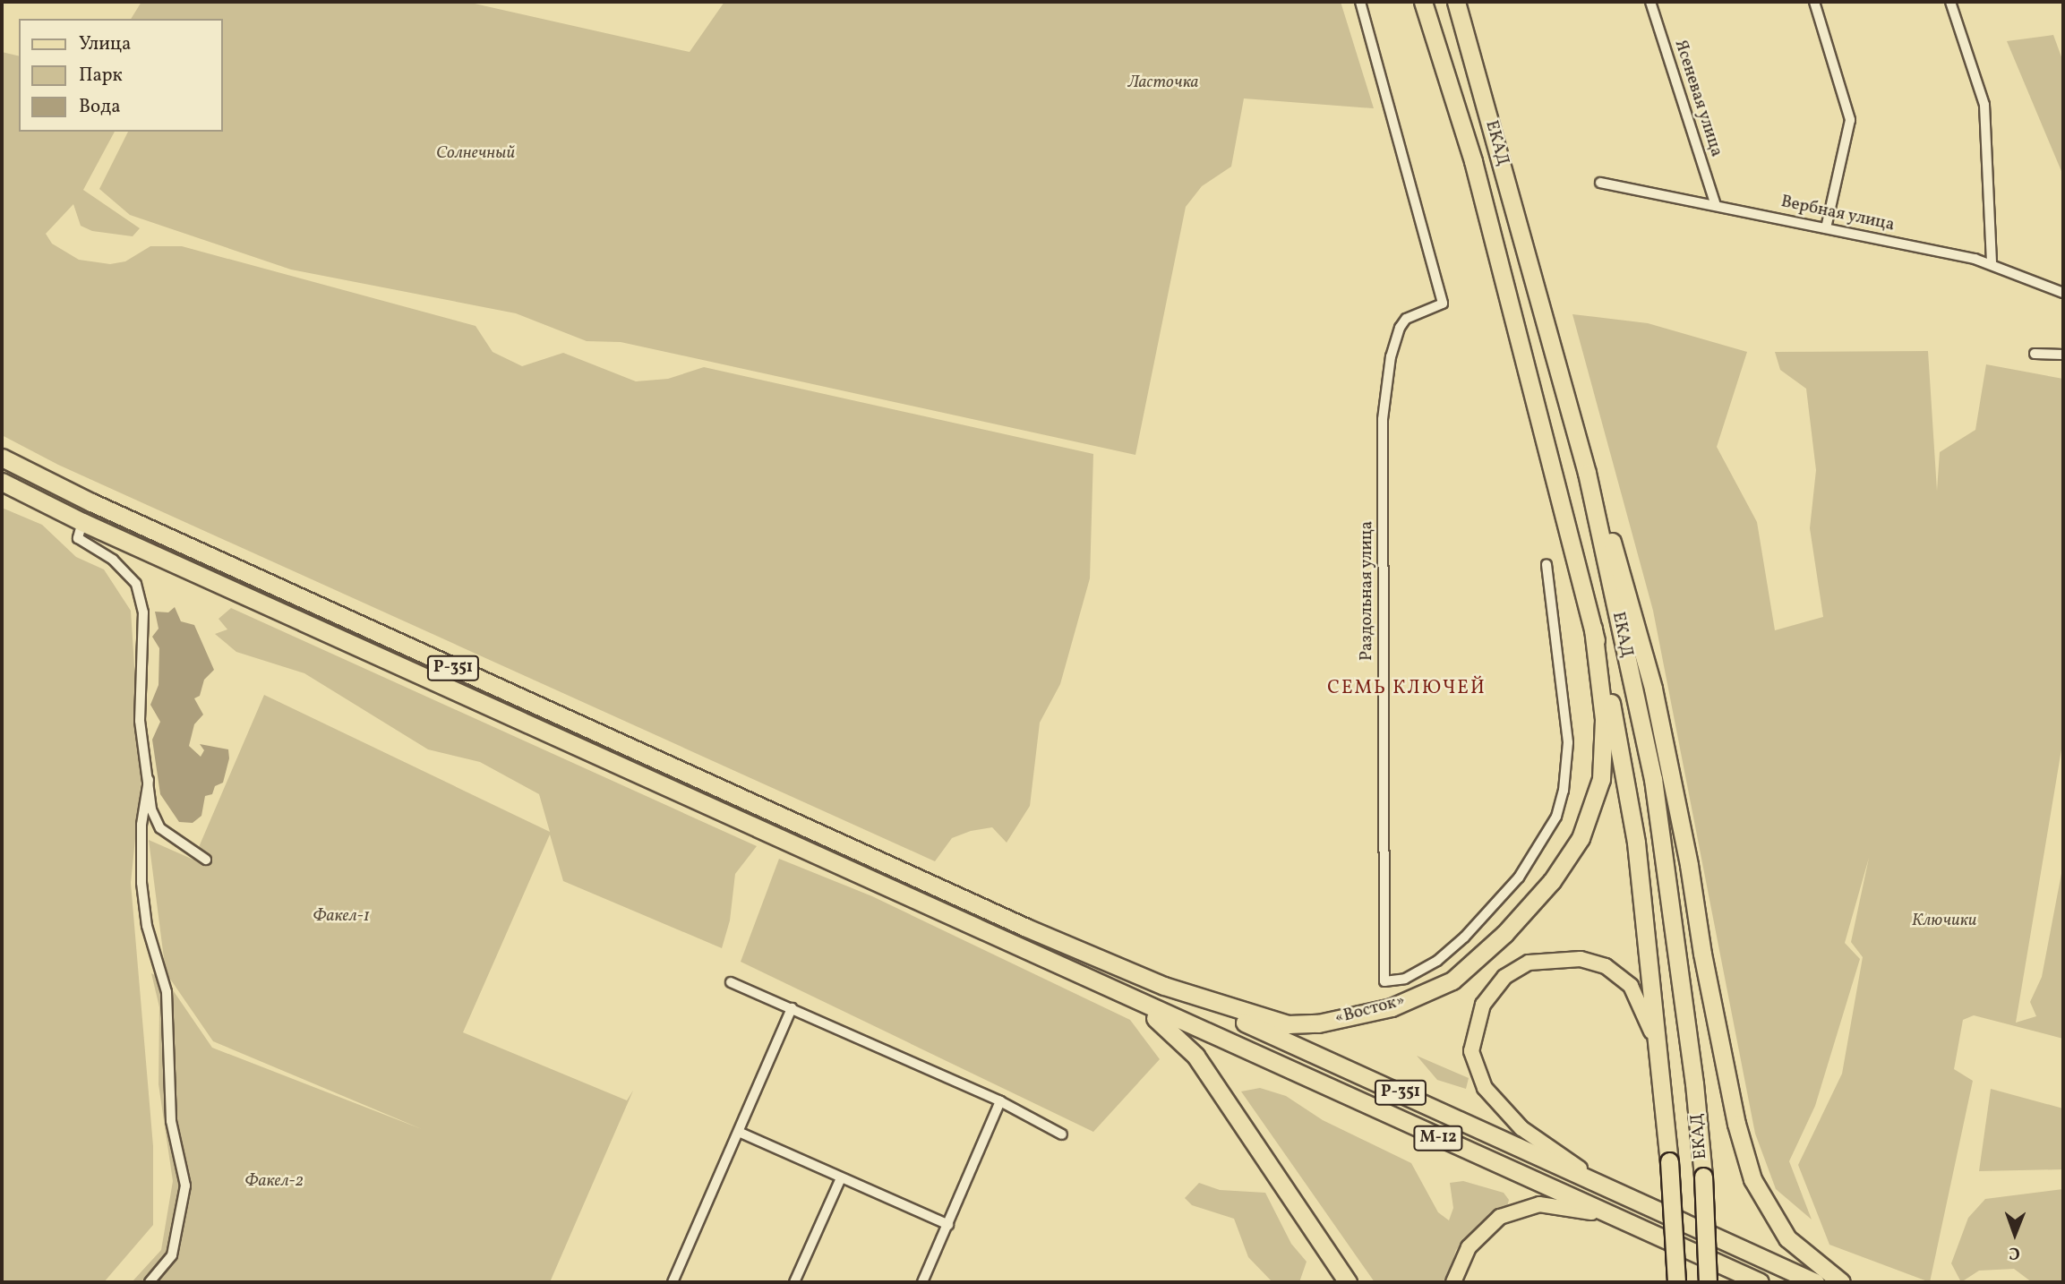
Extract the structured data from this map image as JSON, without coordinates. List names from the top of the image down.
{
  "streets": {
    "highway": [
      "ЕКАД",
      "Р-351",
      "«Восток»",
      "М-12"
    ],
    "street": ["Ясеневая улица", "Вербная улица", "Раздольная улица"]
  },
  "crossings": [
    ["Ясеневая улица", "Вербная улица"],
    ["ЕКАД", "«Восток»"],
    ["Р-351", "«Восток»"],
    ["Р-351", "М-12"]
  ],
  "districts": ["СЕМЬ КЛЮЧЕЙ"],
  "parks": [
    "Ласточка",
    "Солнечный",
    "Факел-1",
    "Ключики",
    "Факел-2"
  ],
  "legend": ["Улица", "Парк", "Вода"],
  "north": "bottom"
}
